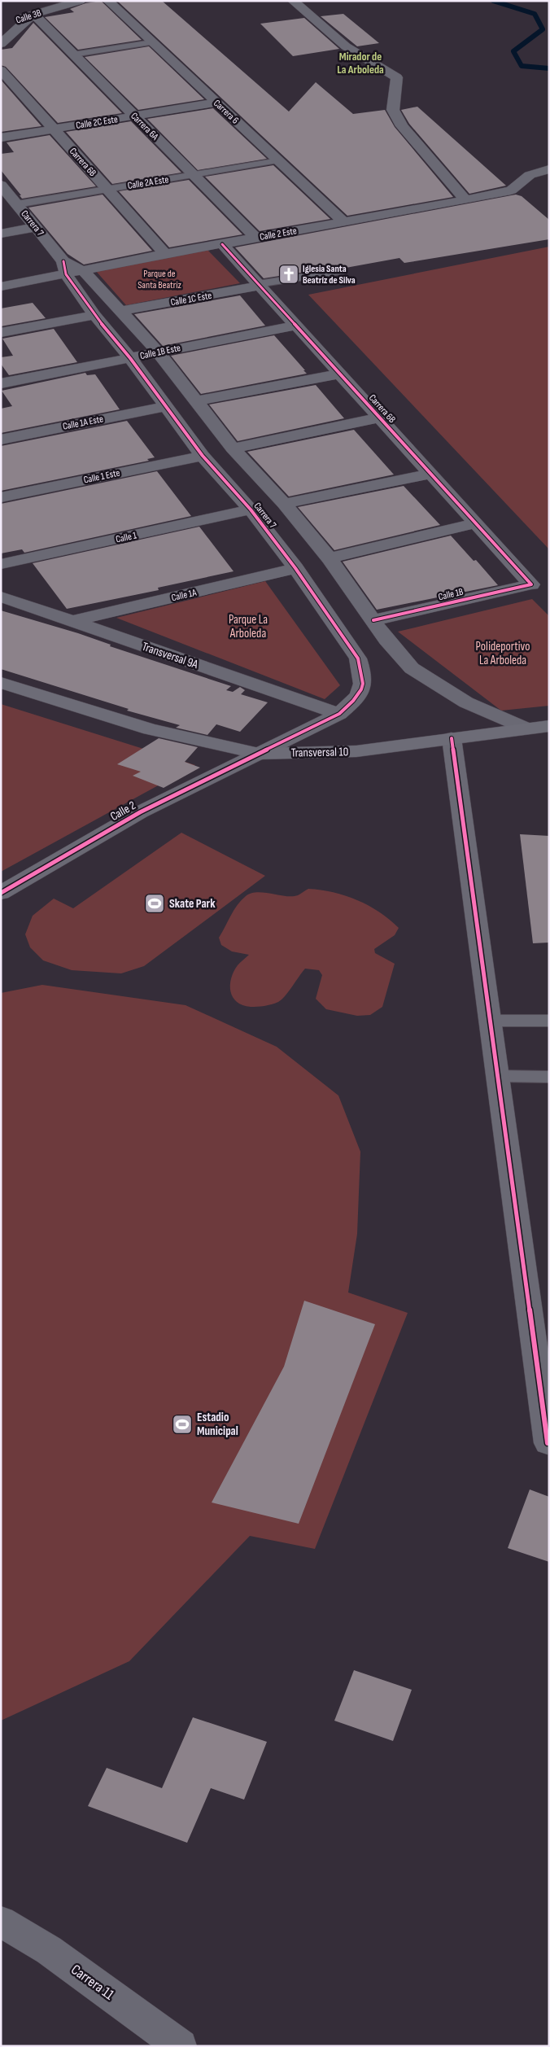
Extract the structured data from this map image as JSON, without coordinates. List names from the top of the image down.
{
  "streets": {
    "main road": ["Transversal 10"],
    "street": [
      "Calle 3B",
      "Carrera 6",
      "Calle 2C Este",
      "Carrera 6A",
      "Carrera 6B",
      "Carrera 7",
      "Calle 2 Este",
      "Calle 1C Este",
      "Calle 1B Este",
      "Calle 1A Este",
      "Calle 1 Este",
      "Calle 1",
      "Calle 1B",
      "Calle 1A",
      "Transversal 9A",
      "Calle 2",
      "Carrera 11"
    ],
    "lane": ["Calle 2A Este"]
  },
  "crossings": [
    ["Calle 3B", "Carrera 6A"],
    ["Carrera 6", "Calle 2C Este"],
    ["Carrera 6", "Calle 2A Este"],
    ["Carrera 6", "Calle 2 Este"],
    ["Calle 2C Este", "Carrera 6A"],
    ["Calle 2C Este", "Carrera 6B"],
    ["Carrera 6A", "Calle 2A Este"],
    ["Carrera 6A", "Calle 2 Este"],
    ["Carrera 6B", "Calle 2A Este"],
    ["Carrera 6B", "Calle 2 Este"],
    ["Carrera 6B", "Calle 1C Este"],
    ["Carrera 6B", "Calle 1B Este"],
    ["Carrera 6B", "Calle 1B"],
    ["Calle 2A Este", "Carrera 7"],
    ["Carrera 7", "Calle 2 Este"],
    ["Carrera 7", "Calle 1C Este"],
    ["Carrera 7", "Calle 1B Este"],
    ["Carrera 7", "Calle 1A Este"],
    ["Carrera 7", "Calle 1 Este"],
    ["Carrera 7", "Calle 1"],
    ["Carrera 7", "Calle 1B"],
    ["Carrera 7", "Calle 1A"],
    ["Carrera 7", "Transversal 9A"],
    ["Carrera 7", "Transversal 10"],
    ["Carrera 7", "Calle 2"],
    ["Calle 1A", "Transversal 9A"],
    ["Transversal 10", "Calle 2"]
  ],
  "districts": ["Mirador de La Arboleda"],
  "parks": ["Parque de Santa Beatríz", "Parque La Arboleda", "Polideportivo La Arboleda"],
  "places": {
    "church": ["Iglesia Santa Beatríz de Silva"],
    "sports": ["Skate Park", "Estadio Municipal"]
  }
}
